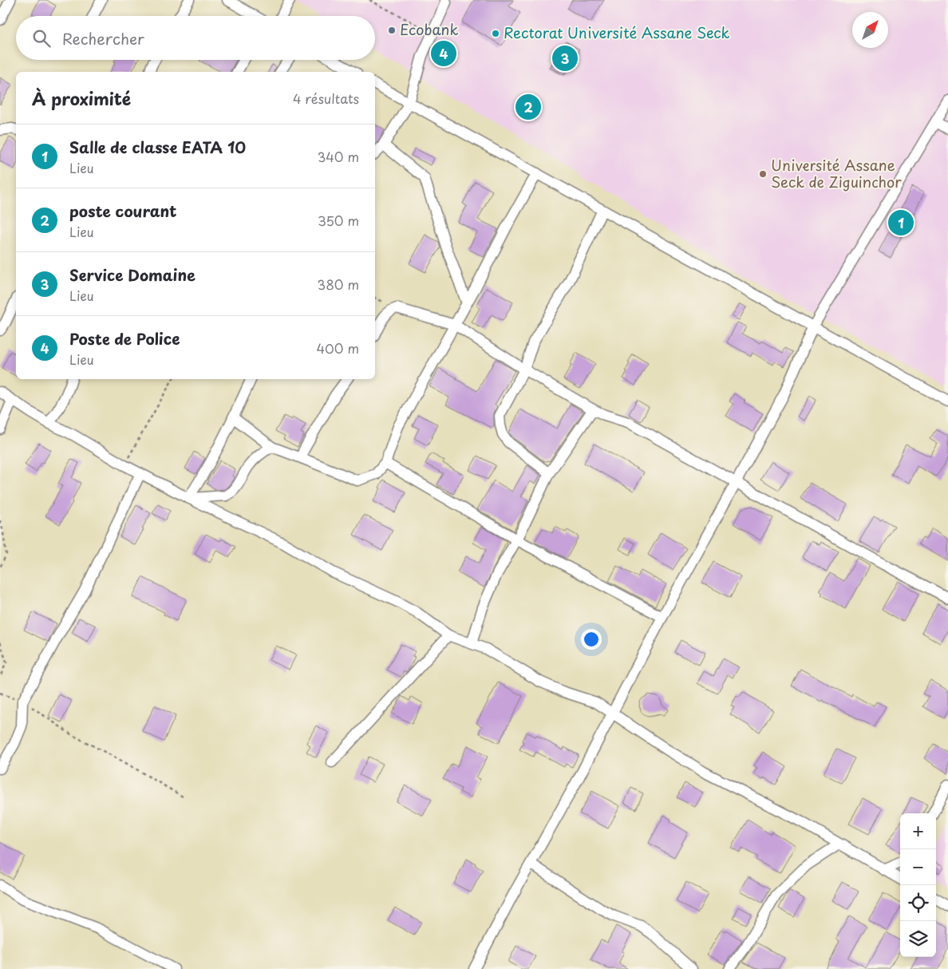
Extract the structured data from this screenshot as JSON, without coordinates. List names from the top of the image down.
{
  "places": ["Ecobank", "Rectorat Université Assane Seck", "Université Assane Seck de Ziguinchor"],
  "north": "top right",
  "page": {
    "search": "Rechercher",
    "pins": [
      "4",
      "3",
      "2",
      "1"
    ],
    "heading": ["À proximité", "4 résultats"],
    "list": [
      {
        "mark": "1",
        "name": "Salle de classe EATA 10",
        "note": "Lieu",
        "value": "340 m"
      },
      {
        "mark": "2",
        "name": "poste courant",
        "note": "Lieu",
        "value": "350 m"
      },
      {
        "mark": "3",
        "name": "Service Domaine",
        "note": "Lieu",
        "value": "380 m"
      },
      {
        "mark": "4",
        "name": "Poste de Police",
        "note": "Lieu",
        "value": "400 m"
      }
    ],
    "map_buttons": ["+", "−"]
  }
}
